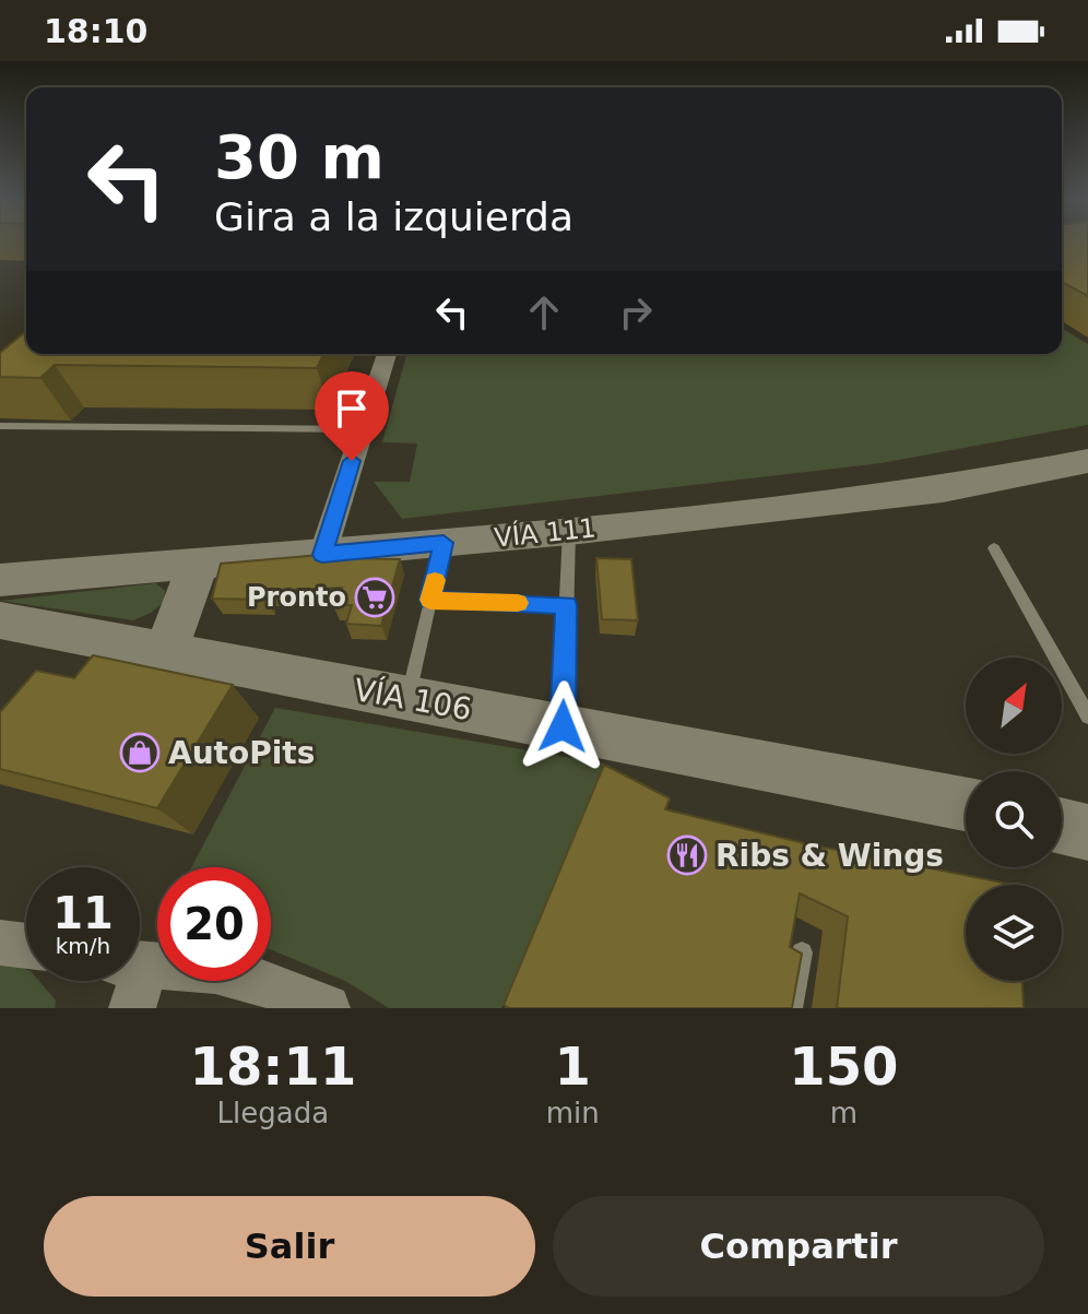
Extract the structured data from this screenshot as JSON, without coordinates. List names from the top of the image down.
{
  "streets": {
    "main road": ["VÍA 111", "VÍA 106"]
  },
  "places": {
    "supermarket": ["Pronto"],
    "shop": ["AutoPits"],
    "restaurant": ["Ribs & Wings"]
  },
  "north": "top right",
  "page": {
    "status": "18:10",
    "turn": ["30 m", "Gira a la izquierda"],
    "speed": "11 km/h",
    "limit": "20",
    "eta": [
      "18:11",
      "Llegada",
      "1",
      "min",
      "150",
      "m"
    ],
    "buttons": ["Salir", "Compartir"]
  }
}
